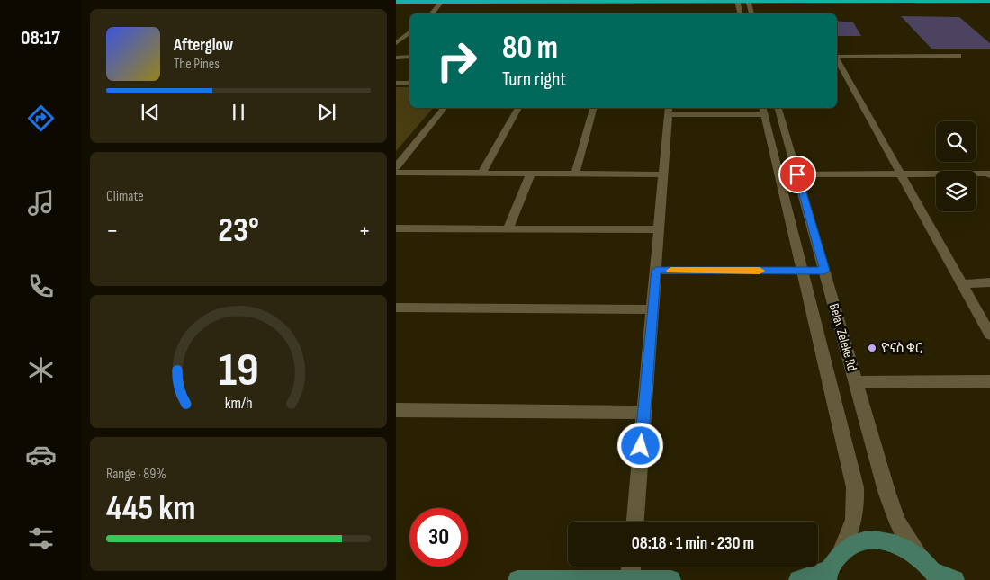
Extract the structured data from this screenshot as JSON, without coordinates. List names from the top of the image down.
{
  "streets": {
    "street": ["Belay Zeleke Rd"]
  },
  "places": ["ዮናስ ቁር"],
  "page": {
    "tabs": "08:17",
    "turn": ["80 m", "Turn right"],
    "song": ["Afterglow", "The Pines"],
    "tile": [
      "Climate",
      ["Range · 89%", "445 km"]
    ],
    "heat": ["−", "23°", "+"],
    "limit": "30",
    "trip": "08:18 · 1 min · 230 m",
    "gauge": ["19", "km/h"]
  }
}
